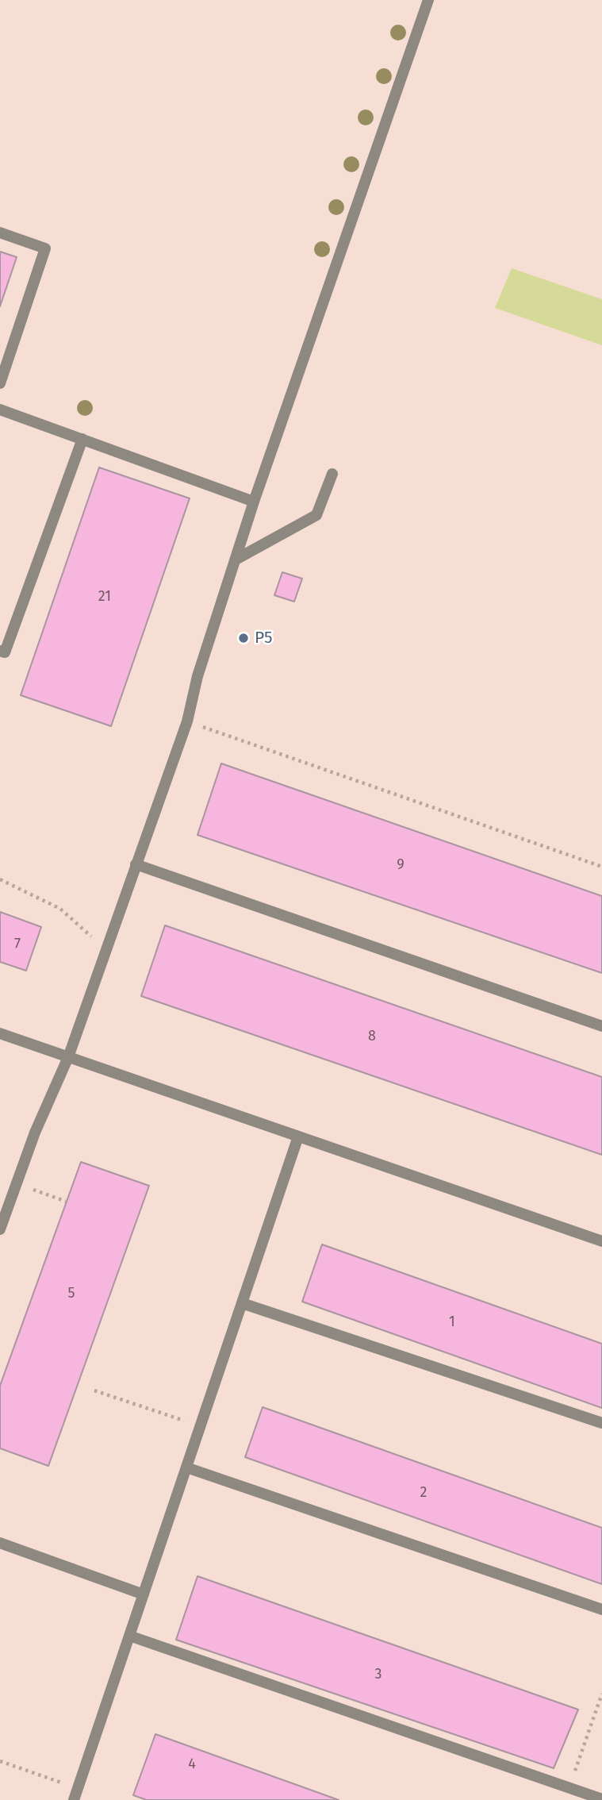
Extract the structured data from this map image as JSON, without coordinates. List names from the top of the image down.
{
  "places": ["P5"],
  "house_numbers": [
    "21",
    "9",
    "7",
    "8",
    "5",
    "1",
    "2",
    "3",
    "4"
  ]
}
